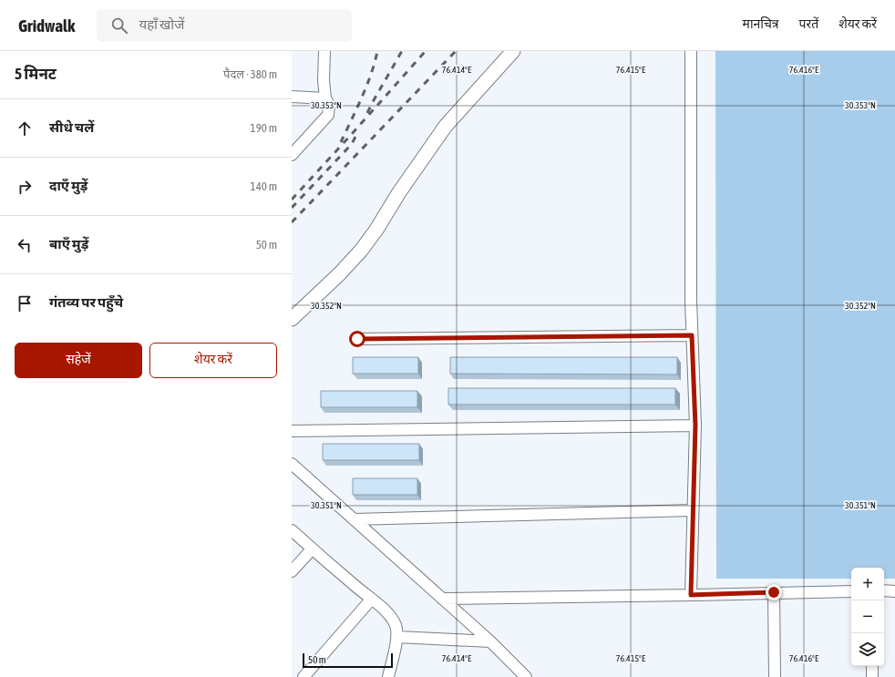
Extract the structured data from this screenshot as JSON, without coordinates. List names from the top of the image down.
{
  "scale_bar": "50 m",
  "page": {
    "header": "Gridwalk",
    "search": "यहाँ खोजें",
    "nav": ["मानचित्र", "परतें", "शेयर करें"],
    "heading": ["5 मिनट", "पैदल · 380 m"],
    "list": [
      ["सीधे चलें", "190 m"],
      ["दाएँ मुड़ें", "140 m"],
      ["बाएँ मुड़ें", "50 m"],
      "गंतव्य पर पहुँचे"
    ],
    "buttons": ["सहेजें", "शेयर करें"],
    "map_buttons": ["+", "−"],
    "scale": "50 m"
  },
  "coordinates": [
    "76.414°E",
    "76.415°E",
    "76.416°E",
    "30.353°N",
    "30.352°N",
    "30.351°N"
  ]
}
